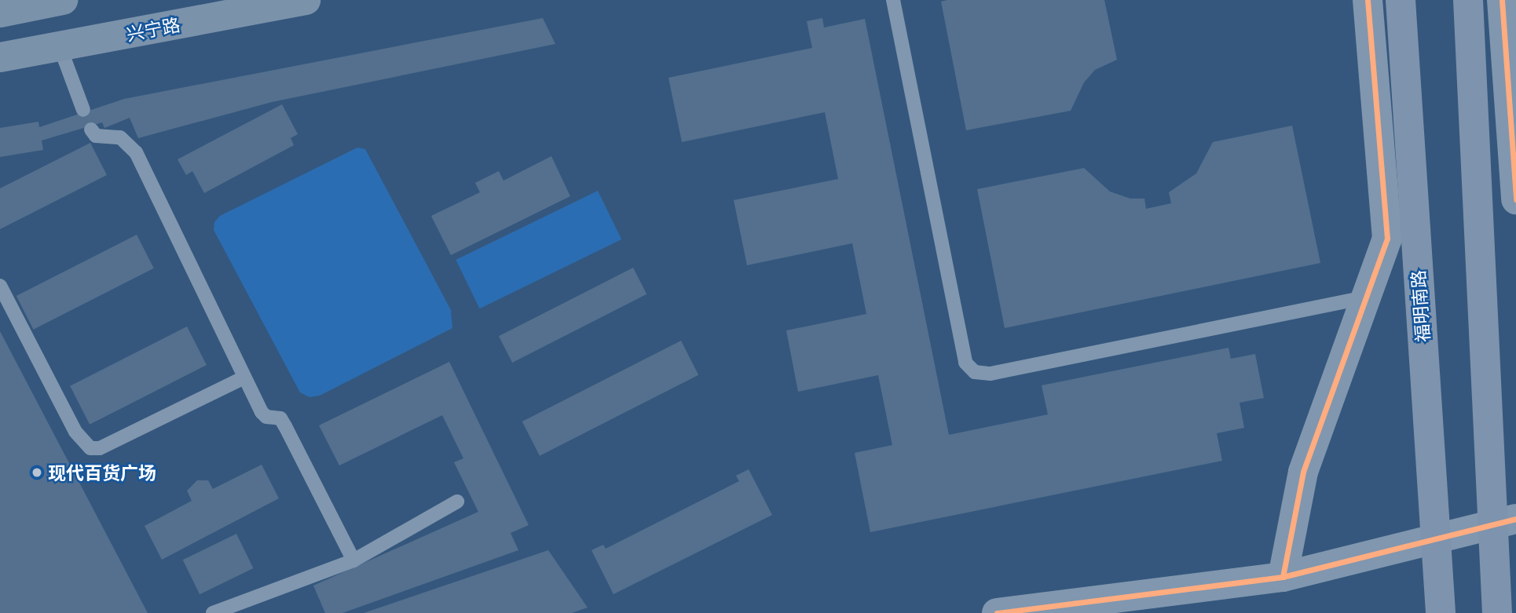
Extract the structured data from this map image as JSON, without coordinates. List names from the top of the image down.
{
  "streets": {
    "main road": ["兴宁路", "福明南路"]
  },
  "places": ["现代百货广场"]
}
